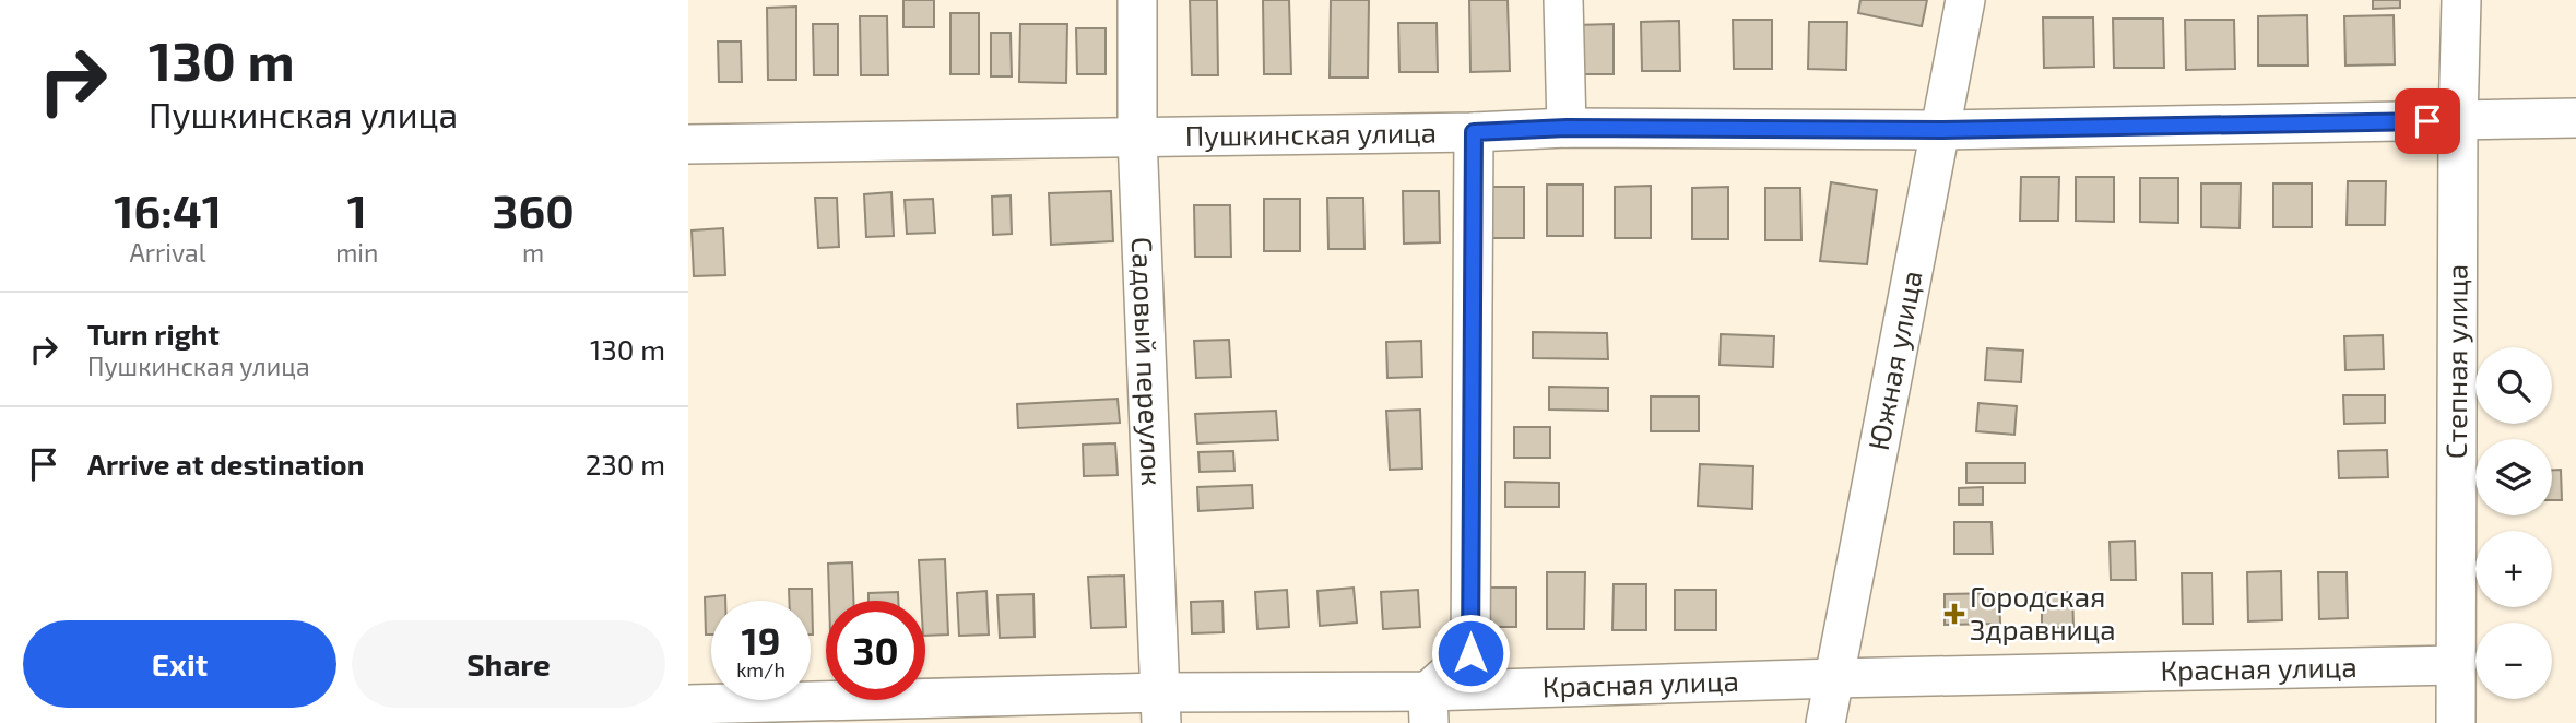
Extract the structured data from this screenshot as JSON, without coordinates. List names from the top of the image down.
{
  "streets": {
    "street": [
      "Пушкинская улица",
      "Садовый переулок",
      "Южная улица",
      "Степная улица",
      "Красная улица"
    ]
  },
  "crossings": [
    ["Пушкинская улица", "Садовый переулок"],
    ["Пушкинская улица", "Южная улица"],
    ["Пушкинская улица", "Степная улица"],
    ["Садовый переулок", "Красная улица"],
    ["Южная улица", "Красная улица"],
    ["Степная улица", "Красная улица"]
  ],
  "places": {
    "health": ["Городская Здравница"]
  },
  "page": {
    "turn": ["130 m", "Пушкинская улица"],
    "eta": [
      "16:41",
      "Arrival",
      "1",
      "min",
      "360",
      "m"
    ],
    "list": [
      {
        "name": "Turn right",
        "note": "Пушкинская улица",
        "value": "130 m"
      },
      {
        "name": "Arrive at destination",
        "value": "230 m"
      }
    ],
    "map_buttons": ["+", "−"],
    "speed": "19 km/h",
    "limit": "30",
    "buttons": ["Exit", "Share"]
  }
}
